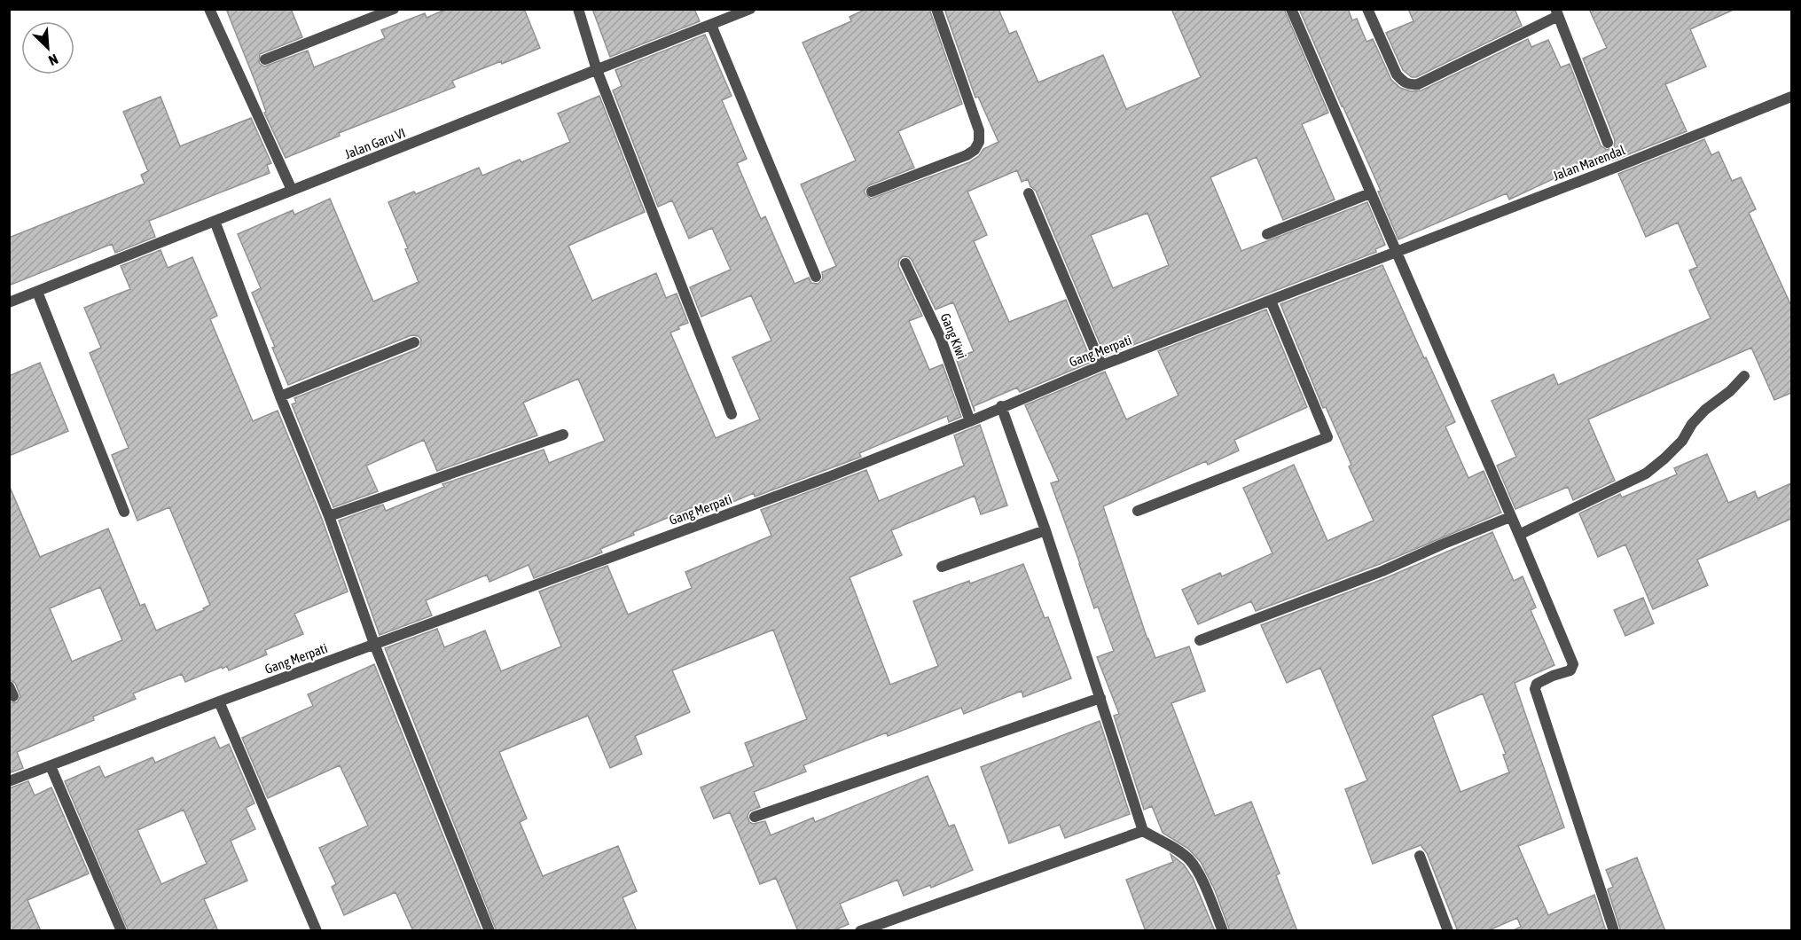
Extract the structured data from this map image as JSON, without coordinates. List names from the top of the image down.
{
  "streets": {
    "street": [
      "Jalan Garu VI",
      "Jalan Marendal",
      "Gang Kiwi",
      "Gang Merpati"
    ]
  },
  "crossings": [
    ["Jalan Marendal", "Gang Merpati"],
    ["Gang Kiwi", "Gang Merpati"]
  ],
  "north": "bottom right"
}
